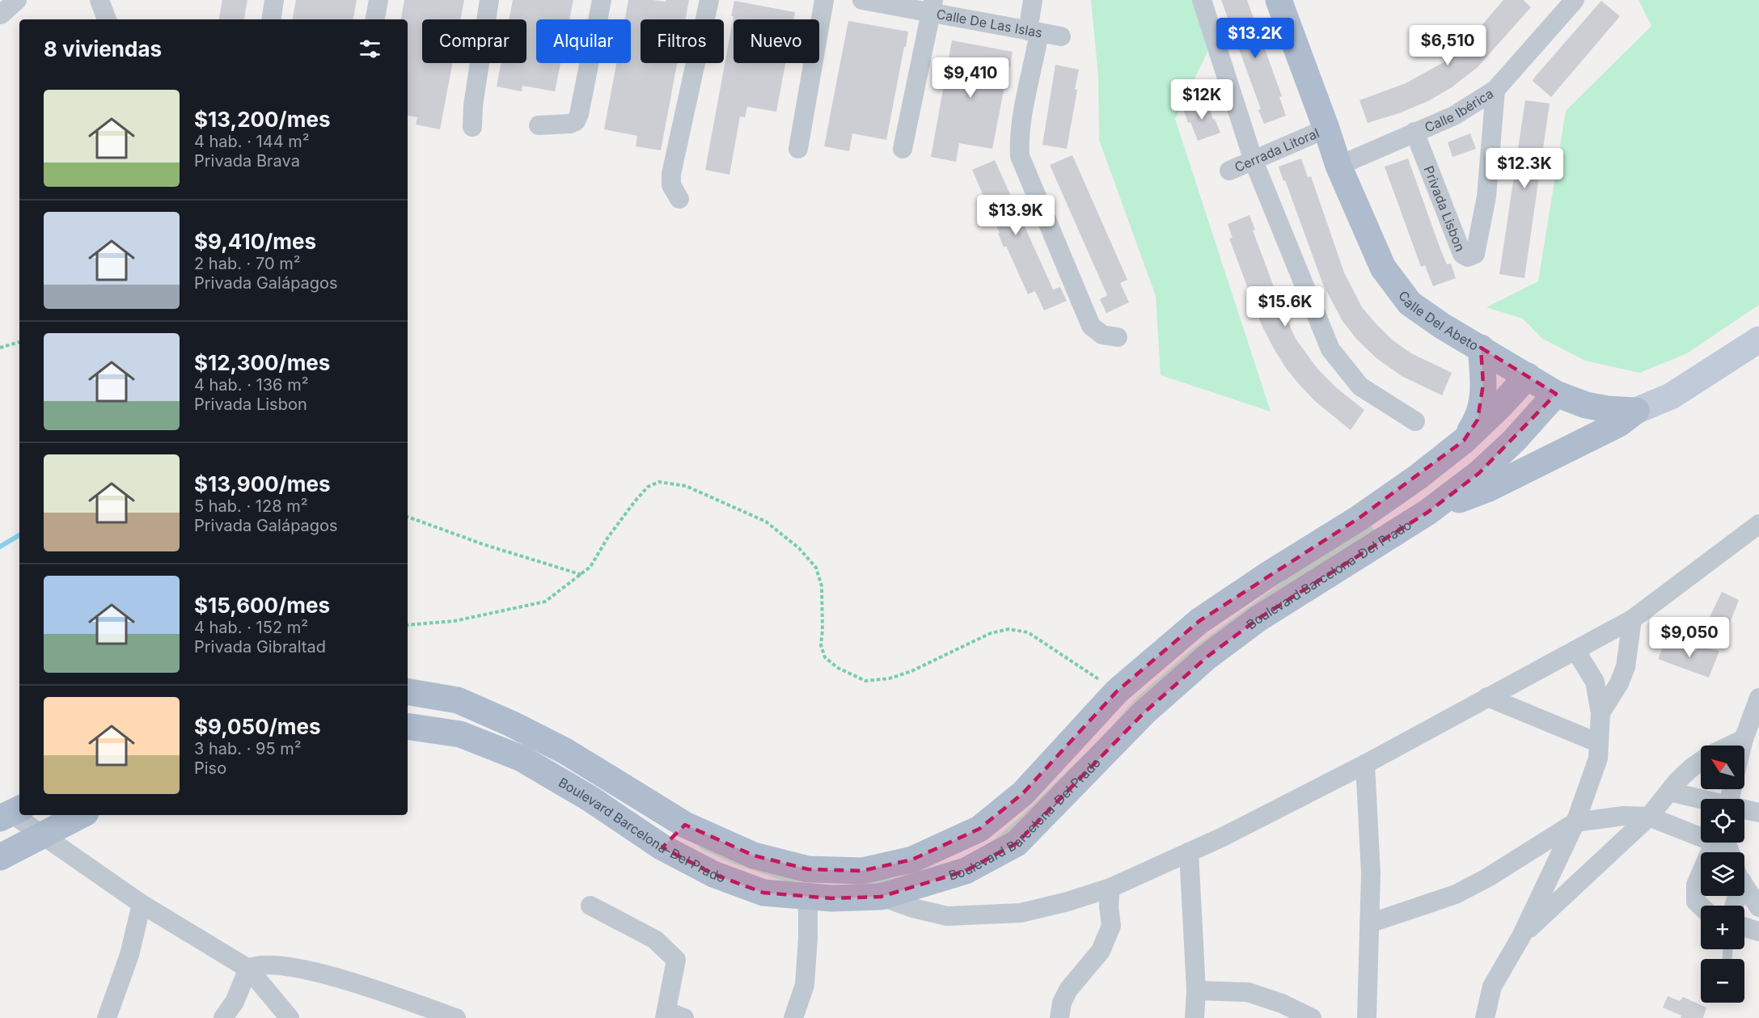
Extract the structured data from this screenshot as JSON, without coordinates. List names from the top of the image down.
{
  "streets": {
    "main road": ["Calle Del Abeto", "Boulevard Barcelona-Del Prado"],
    "street": [
      "Calle De Las Islas",
      "Calle Ibérica",
      "Cerrada Litoral",
      "Privada Lisbon"
    ]
  },
  "crossings": [
    ["Calle Ibérica", "Privada Lisbon"],
    ["Calle Ibérica", "Calle Del Abeto"],
    ["Cerrada Litoral", "Calle Del Abeto"],
    ["Calle Del Abeto", "Boulevard Barcelona-Del Prado"]
  ],
  "north": "top left",
  "page": {
    "price": [
      "$13.2K",
      "$6,510",
      "$9,410",
      "$12K",
      "$12.3K",
      "$13.9K",
      "$15.6K",
      "$9,050"
    ],
    "chip": [
      "Comprar",
      "Alquilar",
      "Filtros",
      "Nuevo"
    ],
    "heading": "8 viviendas",
    "list": [
      {
        "name": "$13,200/mes",
        "note": "4 hab. · 144 m² · Privada Brava"
      },
      {
        "name": "$9,410/mes",
        "note": "2 hab. · 70 m² · Privada Galápagos"
      },
      {
        "name": "$12,300/mes",
        "note": "4 hab. · 136 m² · Privada Lisbon"
      },
      {
        "name": "$13,900/mes",
        "note": "5 hab. · 128 m² · Privada Galápagos"
      },
      {
        "name": "$15,600/mes",
        "note": "4 hab. · 152 m² · Privada Gibraltad"
      },
      {
        "name": "$9,050/mes",
        "note": "3 hab. · 95 m² · Piso"
      }
    ],
    "map_buttons": ["+", "−"]
  }
}
